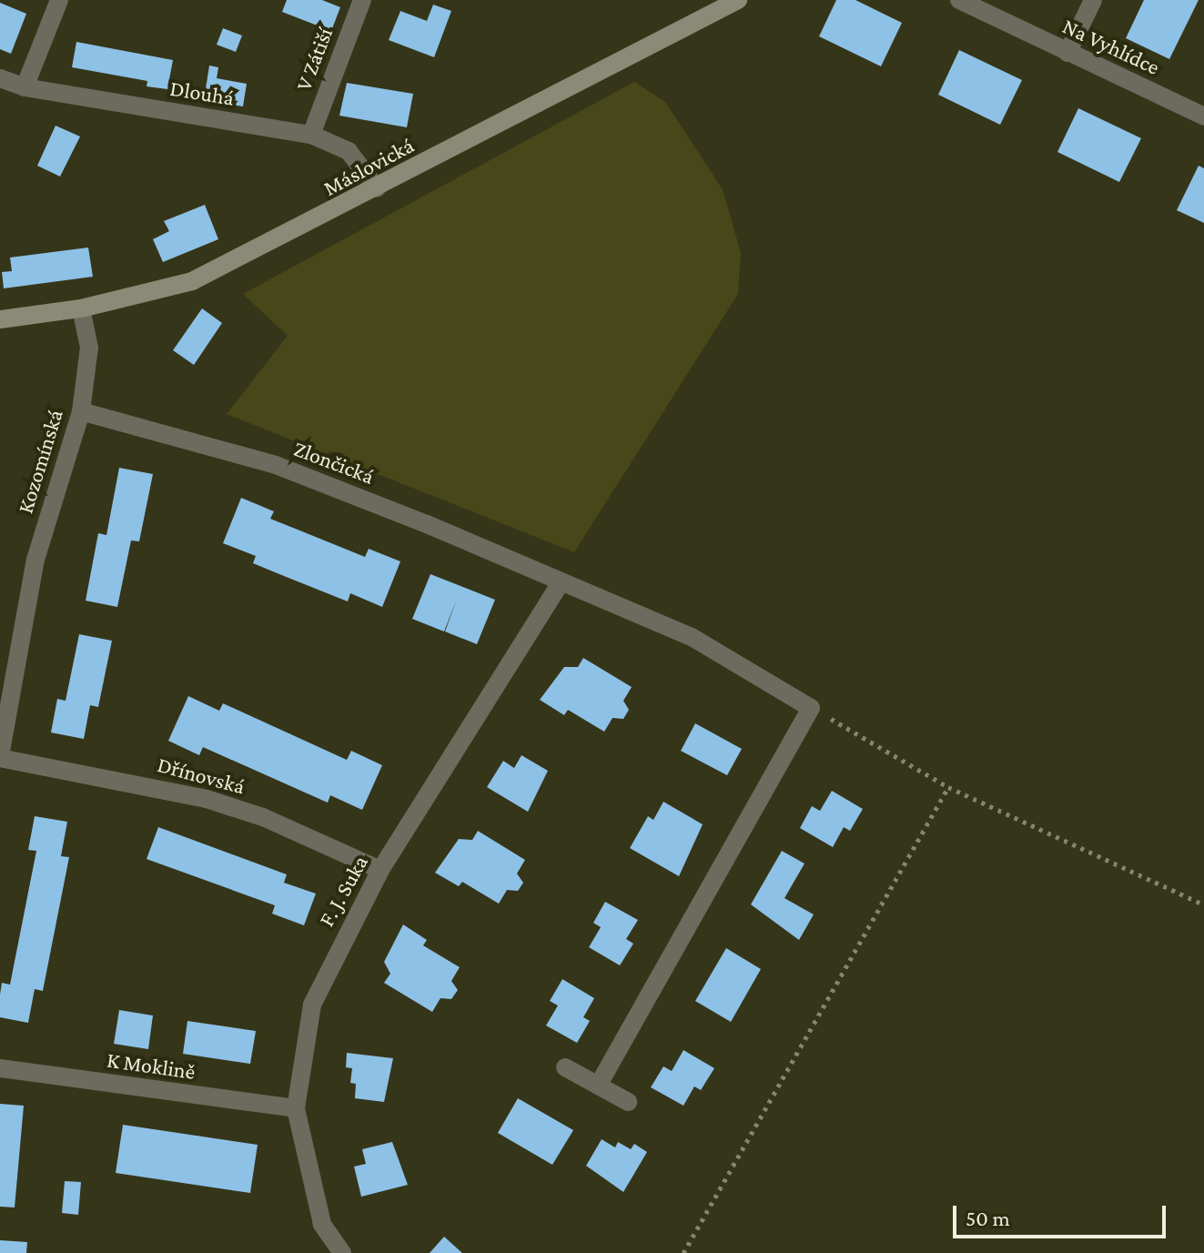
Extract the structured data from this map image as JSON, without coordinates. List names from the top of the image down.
{
  "streets": {
    "street": [
      "Na Vyhlídce",
      "V Zátiší",
      "Dlouhá",
      "Máslovická",
      "Kozomínská",
      "Zlončická",
      "Dřínovská",
      "F. J. Suka",
      "K Moklině"
    ]
  },
  "crossings": [
    ["V Zátiší", "Dlouhá"],
    ["Dlouhá", "Máslovická"],
    ["Máslovická", "Kozomínská"],
    ["Kozomínská", "Zlončická"],
    ["Kozomínská", "Dřínovská"],
    ["Zlončická", "F. J. Suka"],
    ["Dřínovská", "F. J. Suka"],
    ["F. J. Suka", "K Moklině"]
  ],
  "scale_bar": "50 m"
}
